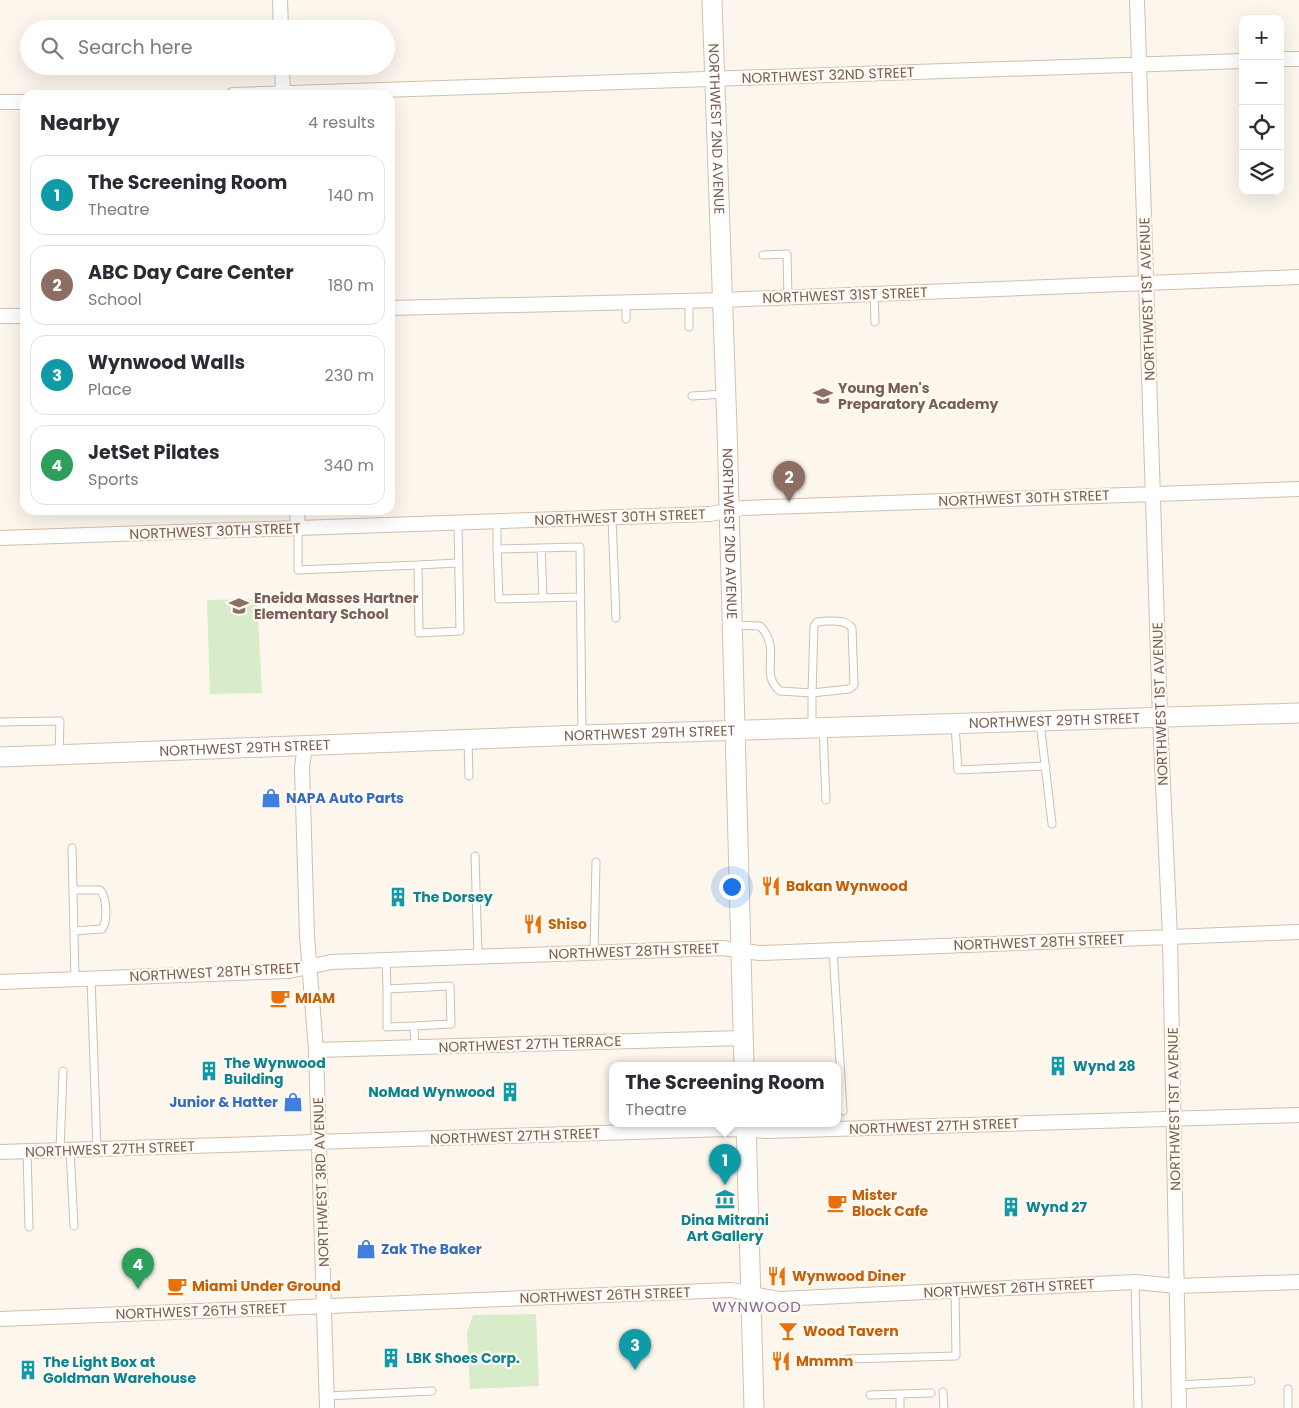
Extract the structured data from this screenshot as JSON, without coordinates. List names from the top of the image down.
{
  "streets": {
    "street": [
      "NORTHWEST 32ND STREET",
      "NORTHWEST 2ND AVENUE",
      "NORTHWEST 31ST STREET",
      "NORTHWEST 1ST AVENUE",
      "NORTHWEST 30TH STREET",
      "NORTHWEST 29TH STREET",
      "NORTHWEST 28TH STREET",
      "NORTHWEST 27TH TERRACE",
      "NORTHWEST 27TH STREET",
      "NORTHWEST 3RD AVENUE",
      "NORTHWEST 26TH STREET"
    ]
  },
  "crossings": [
    ["NORTHWEST 32ND STREET", "NORTHWEST 2ND AVENUE"],
    ["NORTHWEST 32ND STREET", "NORTHWEST 1ST AVENUE"],
    ["NORTHWEST 2ND AVENUE", "NORTHWEST 31ST STREET"],
    ["NORTHWEST 2ND AVENUE", "NORTHWEST 30TH STREET"],
    ["NORTHWEST 2ND AVENUE", "NORTHWEST 29TH STREET"],
    ["NORTHWEST 2ND AVENUE", "NORTHWEST 28TH STREET"],
    ["NORTHWEST 2ND AVENUE", "NORTHWEST 27TH TERRACE"],
    ["NORTHWEST 31ST STREET", "NORTHWEST 1ST AVENUE"],
    ["NORTHWEST 1ST AVENUE", "NORTHWEST 30TH STREET"],
    ["NORTHWEST 1ST AVENUE", "NORTHWEST 29TH STREET"],
    ["NORTHWEST 1ST AVENUE", "NORTHWEST 28TH STREET"],
    ["NORTHWEST 1ST AVENUE", "NORTHWEST 27TH STREET"],
    ["NORTHWEST 1ST AVENUE", "NORTHWEST 26TH STREET"],
    ["NORTHWEST 29TH STREET", "NORTHWEST 3RD AVENUE"],
    ["NORTHWEST 28TH STREET", "NORTHWEST 3RD AVENUE"],
    ["NORTHWEST 27TH TERRACE", "NORTHWEST 3RD AVENUE"],
    ["NORTHWEST 27TH STREET", "NORTHWEST 3RD AVENUE"],
    ["NORTHWEST 3RD AVENUE", "NORTHWEST 26TH STREET"]
  ],
  "districts": ["WYNWOOD"],
  "places": {
    "school or university": ["Young Men's Preparatory Academy", "Eneida Masses Hartner Elementary School"],
    "shop": ["NAPA Auto Parts", "Junior & Hatter", "Zak The Baker"],
    "restaurant": [
      "Bakan Wynwood",
      "Shiso",
      "Wynwood Diner",
      "Mmmm"
    ],
    "building": [
      "The Dorsey",
      "Wynd 28",
      "The Wynwood Building",
      "NoMad Wynwood",
      "Wynd 27",
      "LBK Shoes Corp.",
      "The Light Box at Goldman Warehouse"
    ],
    "cafe": ["MIAM", "Mister Block Cafe", "Miami Under Ground"],
    "museum": ["Dina Mitrani Art Gallery"],
    "bar": ["Wood Tavern"]
  },
  "page": {
    "map_buttons": ["+", "−"],
    "search": "Search here",
    "heading": ["Nearby", "4 results"],
    "list": [
      {
        "mark": "1",
        "name": "The Screening Room",
        "note": "Theatre",
        "value": "140 m"
      },
      {
        "mark": "2",
        "name": "ABC Day Care Center",
        "note": "School",
        "value": "180 m"
      },
      {
        "mark": "3",
        "name": "Wynwood Walls",
        "note": "Place",
        "value": "230 m"
      },
      {
        "mark": "4",
        "name": "JetSet Pilates",
        "note": "Sports",
        "value": "340 m"
      }
    ],
    "pins": [
      "2",
      "1",
      "4",
      "3"
    ],
    "popup": ["The Screening Room", "Theatre"]
  }
}
